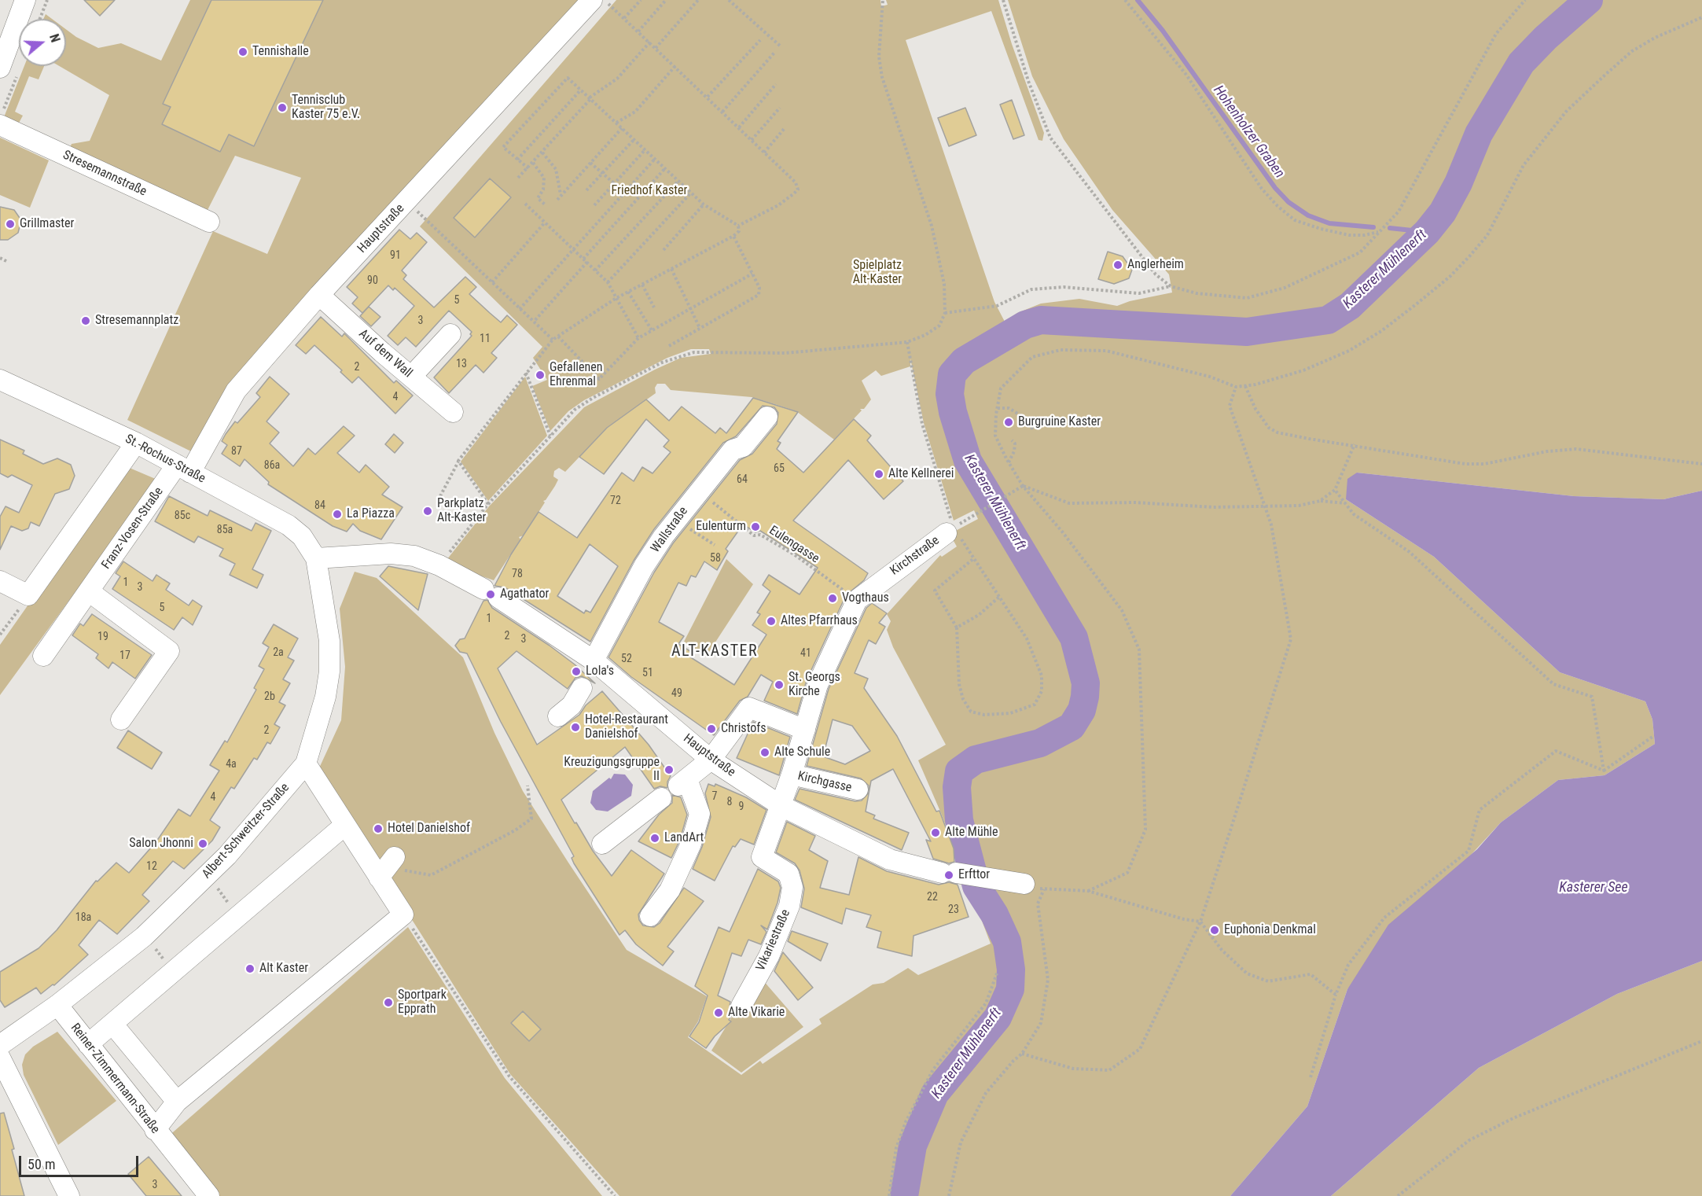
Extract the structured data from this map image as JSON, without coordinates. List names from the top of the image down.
{
  "streets": {
    "street": [
      "Stresemannstraße",
      "Hauptstraße",
      "Auf dem Wall",
      "St.-Rochus-Straße",
      "Franz-Vosen-Straße",
      "Wallstraße",
      "Kirchstraße",
      "Kirchgasse",
      "Albert-Schweitzer-Straße",
      "Vikariestraße",
      "Reiner-Zimmermann-Straße"
    ],
    "path": ["Eulengasse"]
  },
  "crossings": [
    ["Hauptstraße", "Auf dem Wall"],
    ["Hauptstraße", "St.-Rochus-Straße"],
    ["Hauptstraße", "Franz-Vosen-Straße"],
    ["Hauptstraße", "Wallstraße"],
    ["Hauptstraße", "Kirchstraße"],
    ["Hauptstraße", "Albert-Schweitzer-Straße"],
    ["Hauptstraße", "Vikariestraße"],
    ["St.-Rochus-Straße", "Franz-Vosen-Straße"],
    ["St.-Rochus-Straße", "Albert-Schweitzer-Straße"],
    ["Wallstraße", "Eulengasse"],
    ["Eulengasse", "Kirchstraße"],
    ["Kirchstraße", "Kirchgasse"],
    ["Kirchstraße", "Vikariestraße"],
    ["Albert-Schweitzer-Straße", "Reiner-Zimmermann-Straße"]
  ],
  "districts": ["ALT-KASTER"],
  "water": ["Hohenholzer Graben", "Kasterer Mühlenerft", "Kasterer See"],
  "parks": ["Friedhof Kaster", "Spielplatz Alt-Kaster"],
  "places": [
    "Tennishalle",
    "Tennisclub Kaster 75 e.V.",
    "Grillmaster",
    "Anglerheim",
    "Stresemannplatz",
    "Gefallenen Ehrenmal",
    "Burgruine Kaster",
    "Alte Kellnerei",
    "Parkplatz Alt-Kaster",
    "La Piazza",
    "Eulenturm",
    "Agathator",
    "Vogthaus",
    "Altes Pfarrhaus",
    "Lola's",
    "St. Georgs Kirche",
    "Hotel-Restaurant Danielshof",
    "Christofs",
    "Alte Schule",
    "Kreuzigungsgruppe II",
    "Hotel Danielshof",
    "Alte Mühle",
    "LandArt",
    "Salon Jhonni",
    "Erfttor",
    "Euphonia Denkmal",
    "Alt Kaster",
    "Sportpark Epprath",
    "Alte Vikarie"
  ],
  "house_numbers": [
    "91",
    "90",
    "5",
    "3",
    "11",
    "13",
    "2",
    "4",
    "87",
    "86a",
    "65",
    "64",
    "72",
    "84",
    "85c",
    "85a",
    "58",
    "78",
    "1",
    "3",
    "5",
    "1",
    "2",
    "19",
    "3",
    "2a",
    "41",
    "17",
    "52",
    "51",
    "49",
    "2b",
    "2",
    "4a",
    "7",
    "4",
    "8",
    "9",
    "12",
    "22",
    "23",
    "18a",
    "3"
  ],
  "scale_bar": "50 m",
  "north": "right"
}
